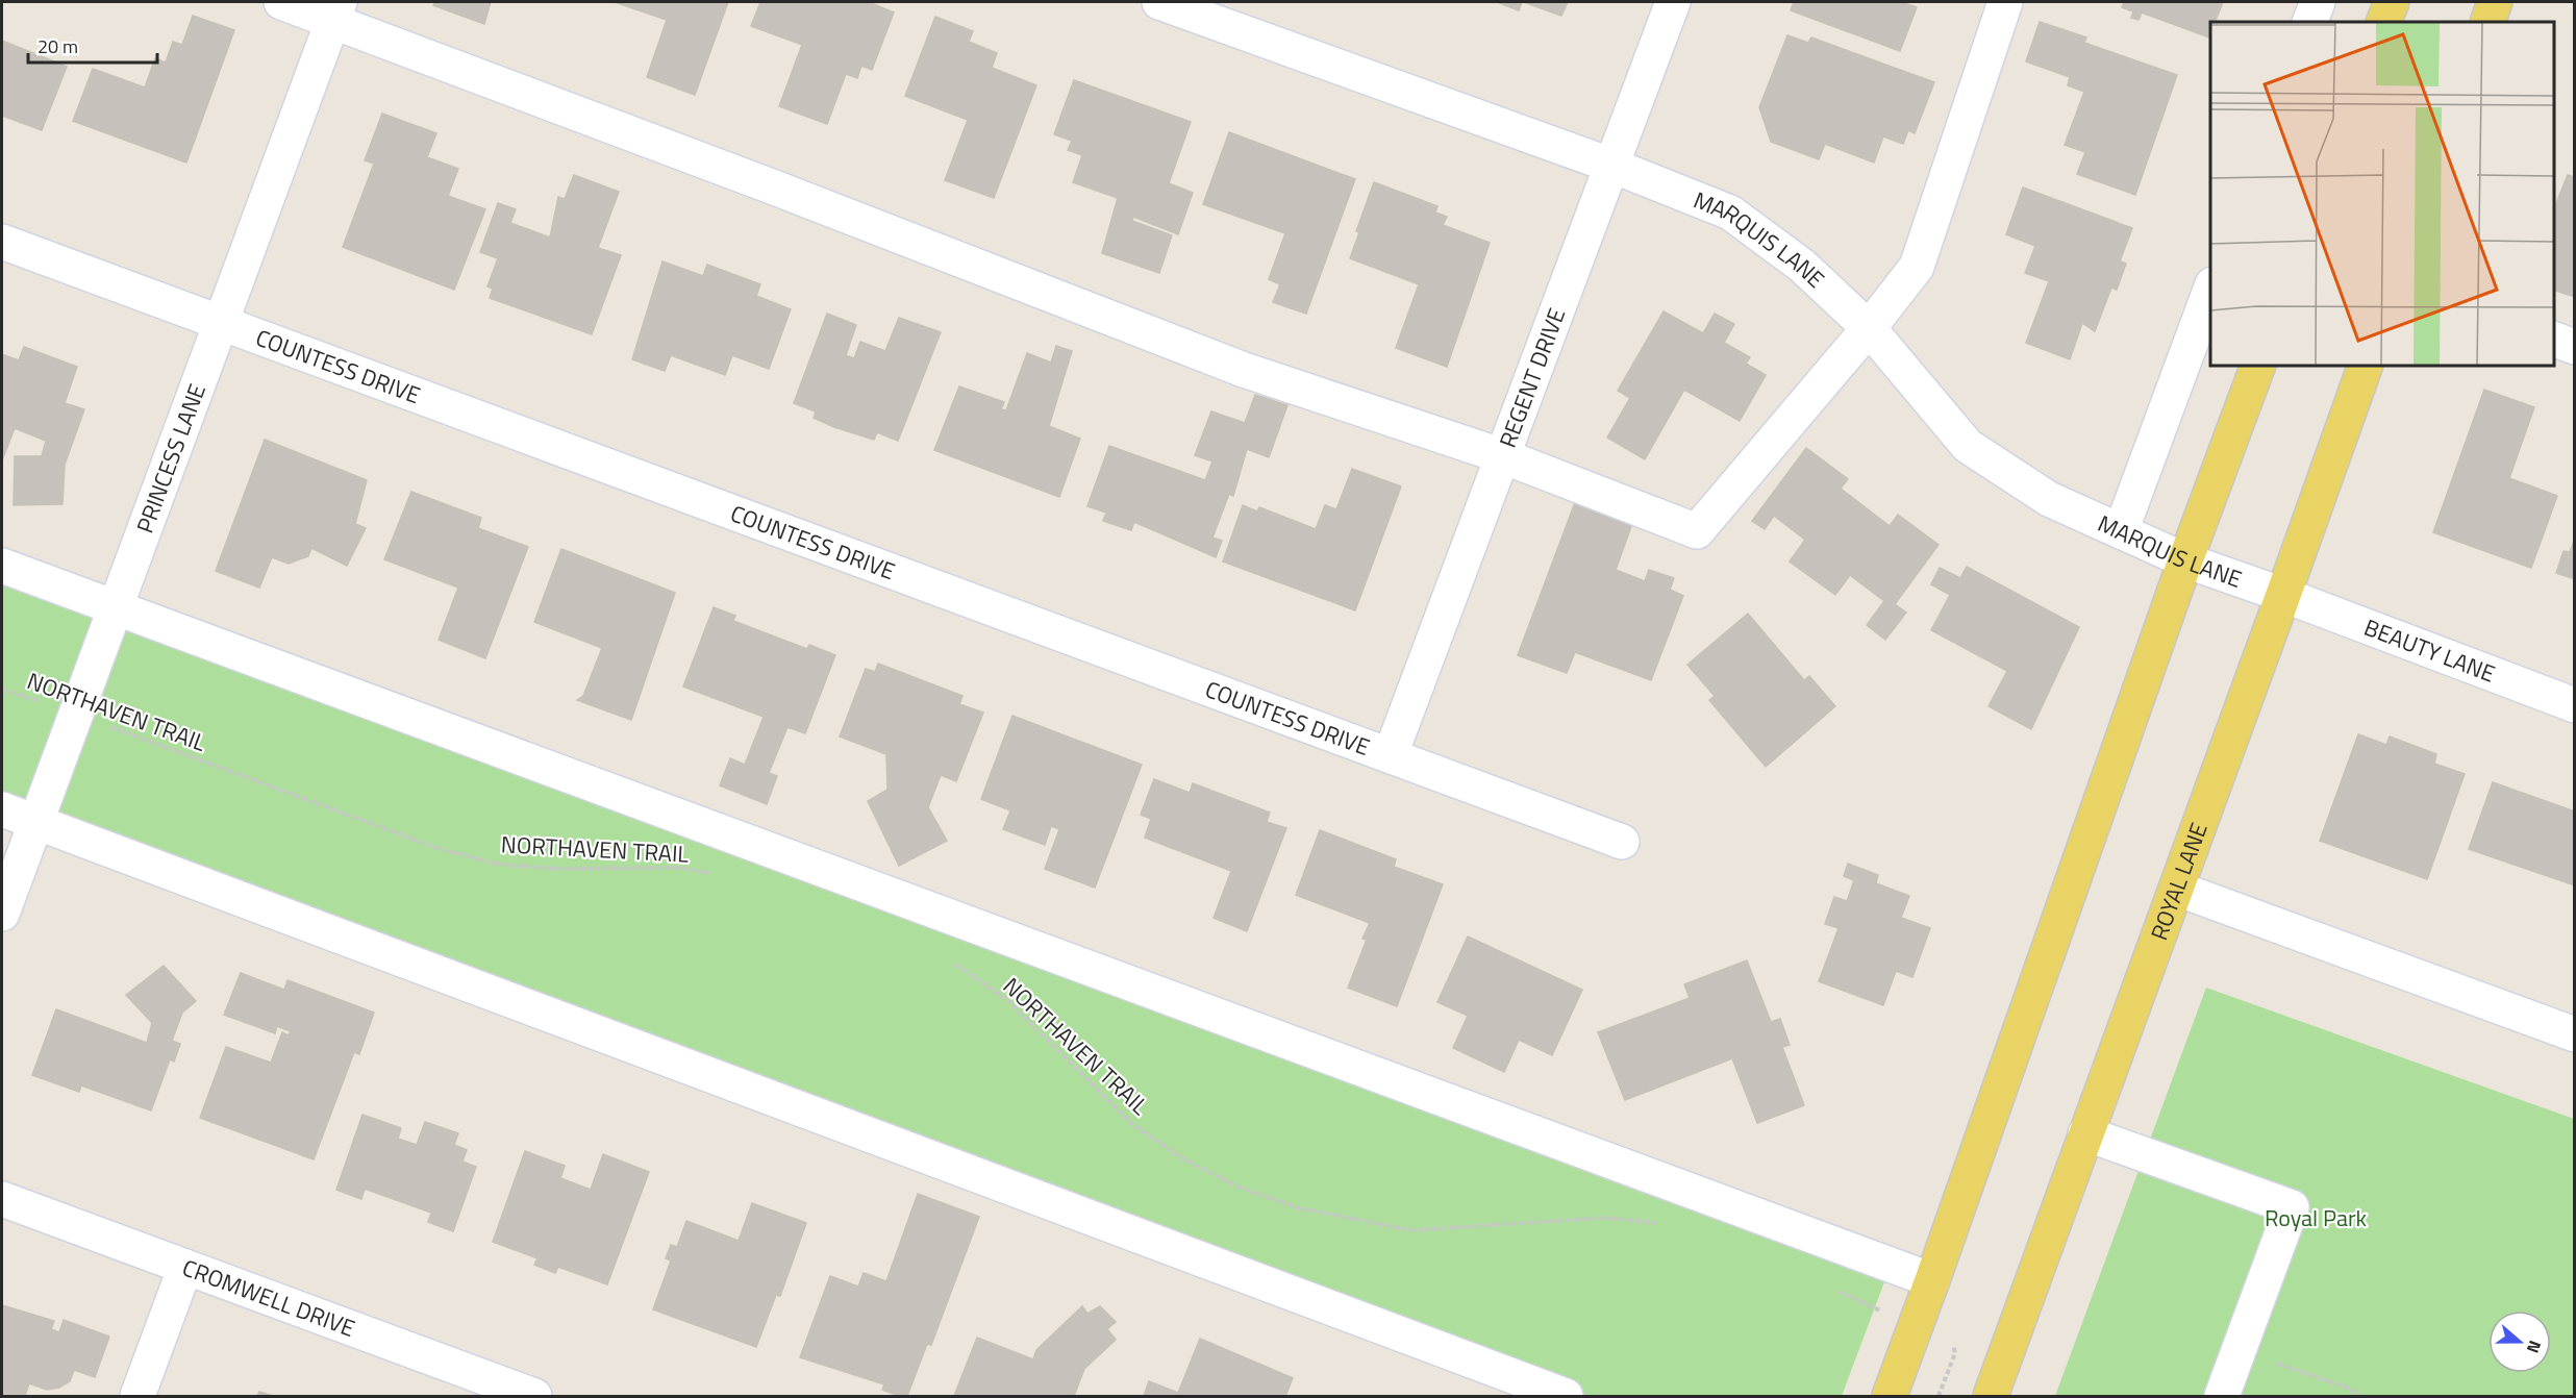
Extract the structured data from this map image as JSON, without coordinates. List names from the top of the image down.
{
  "streets": {
    "main road": ["ROYAL LANE"],
    "street": [
      "MARQUIS LANE",
      "COUNTESS DRIVE",
      "REGENT DRIVE",
      "PRINCESS LANE",
      "BEAUTY LANE",
      "CROMWELL DRIVE"
    ],
    "path": ["NORTHAVEN TRAIL"]
  },
  "crossings": [
    ["MARQUIS LANE", "REGENT DRIVE"],
    ["MARQUIS LANE", "BEAUTY LANE"],
    ["MARQUIS LANE", "ROYAL LANE"],
    ["COUNTESS DRIVE", "REGENT DRIVE"],
    ["COUNTESS DRIVE", "PRINCESS LANE"],
    ["PRINCESS LANE", "NORTHAVEN TRAIL"],
    ["BEAUTY LANE", "ROYAL LANE"]
  ],
  "parks": ["Royal Park"],
  "scale_bar": "20 m",
  "north": "right"
}
